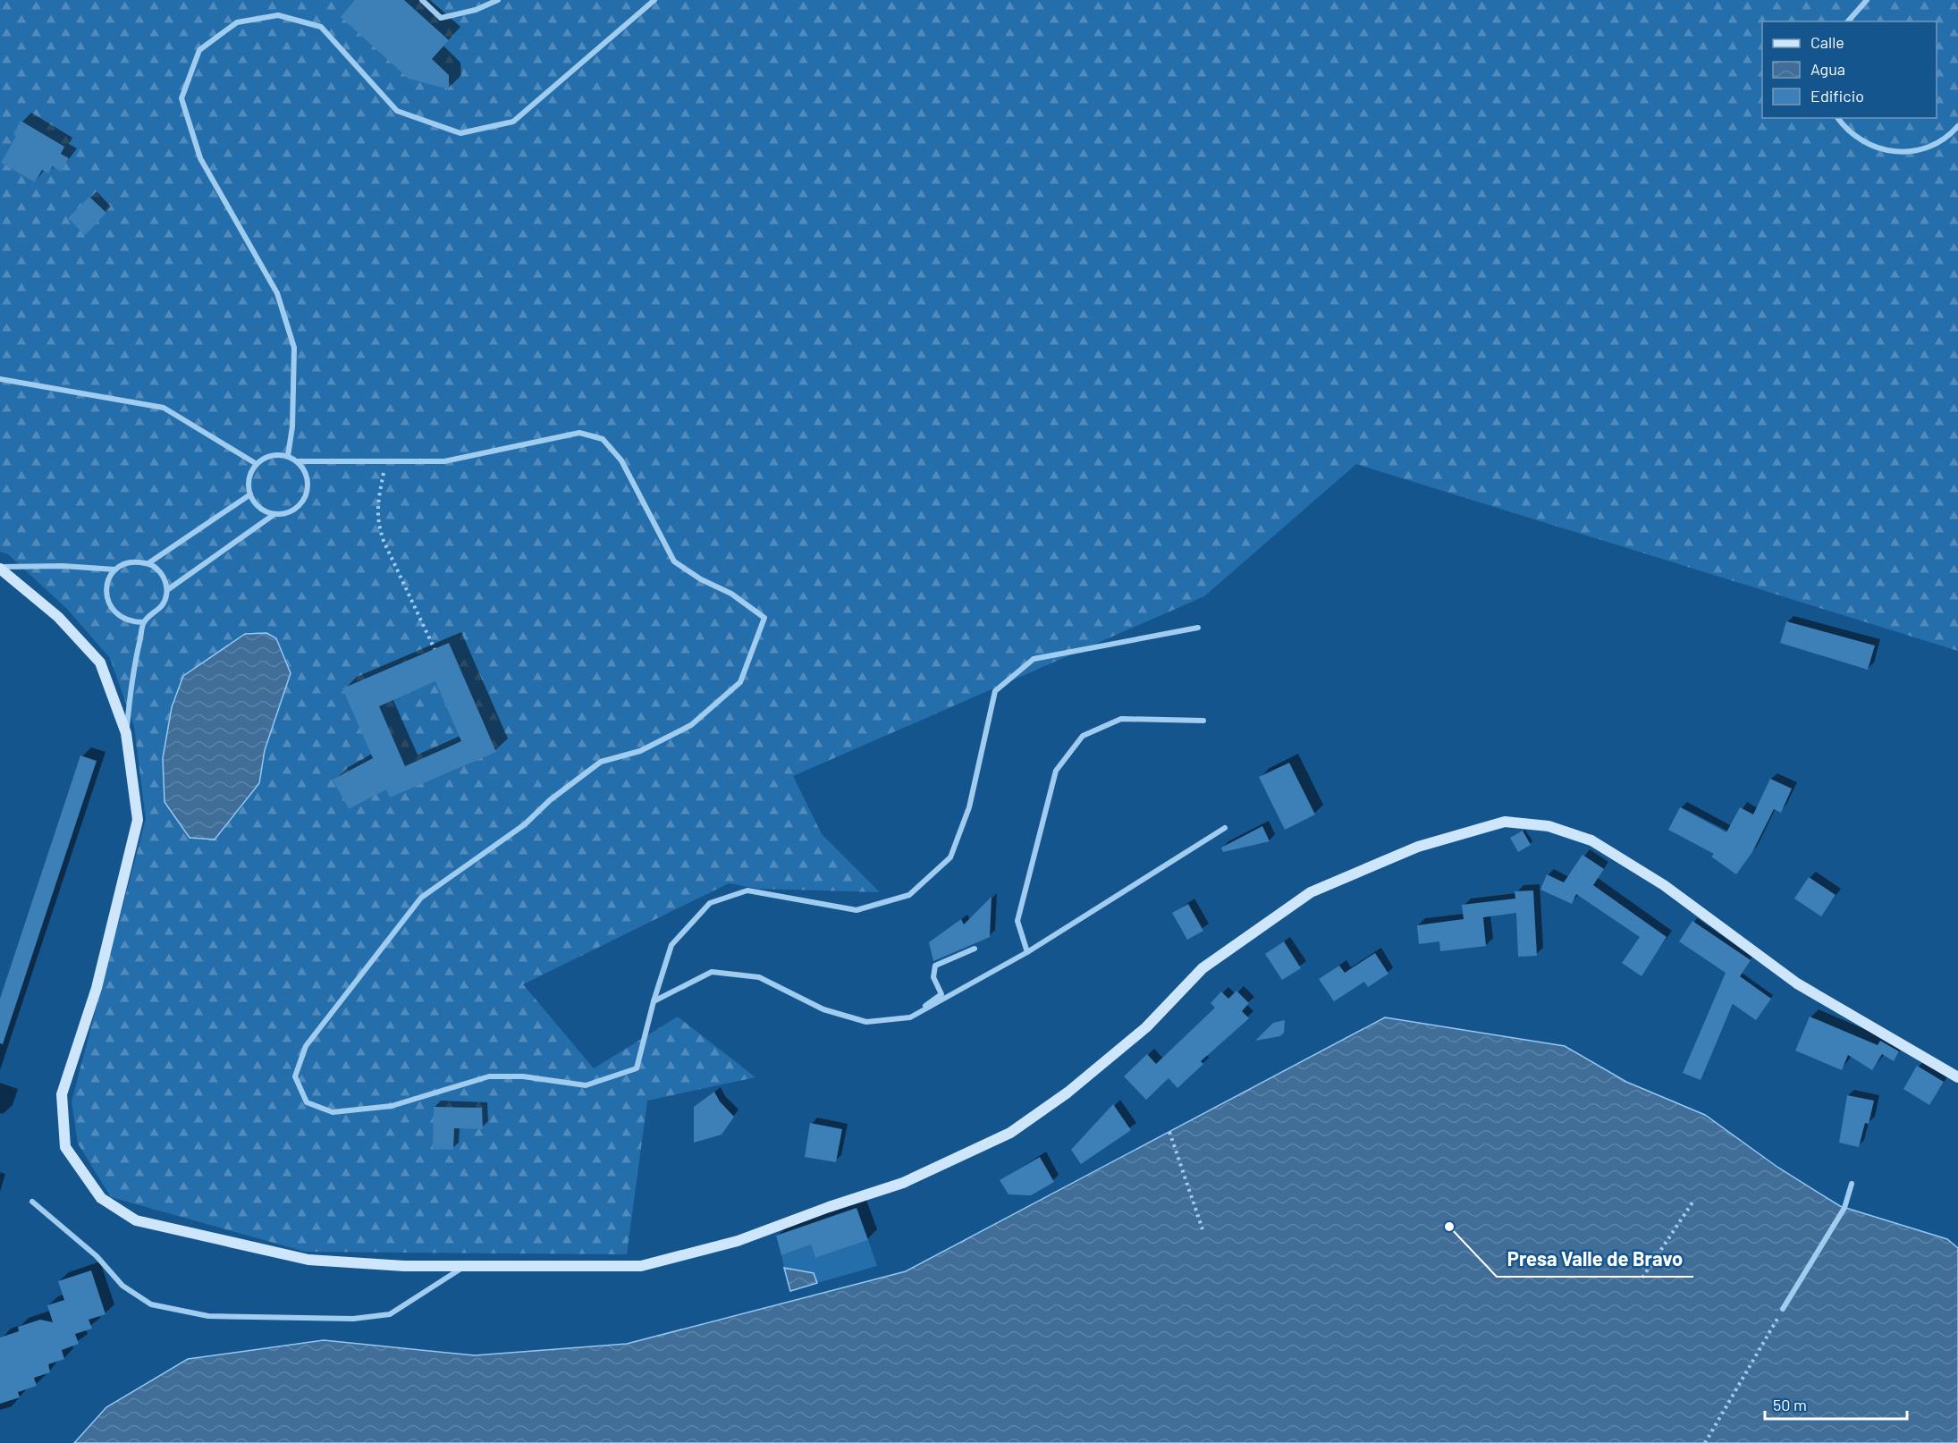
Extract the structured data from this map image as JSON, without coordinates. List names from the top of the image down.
{
  "places": ["Presa Valle de Bravo"],
  "legend": ["Calle", "Agua", "Edificio"],
  "scale_bar": "50 m"
}
